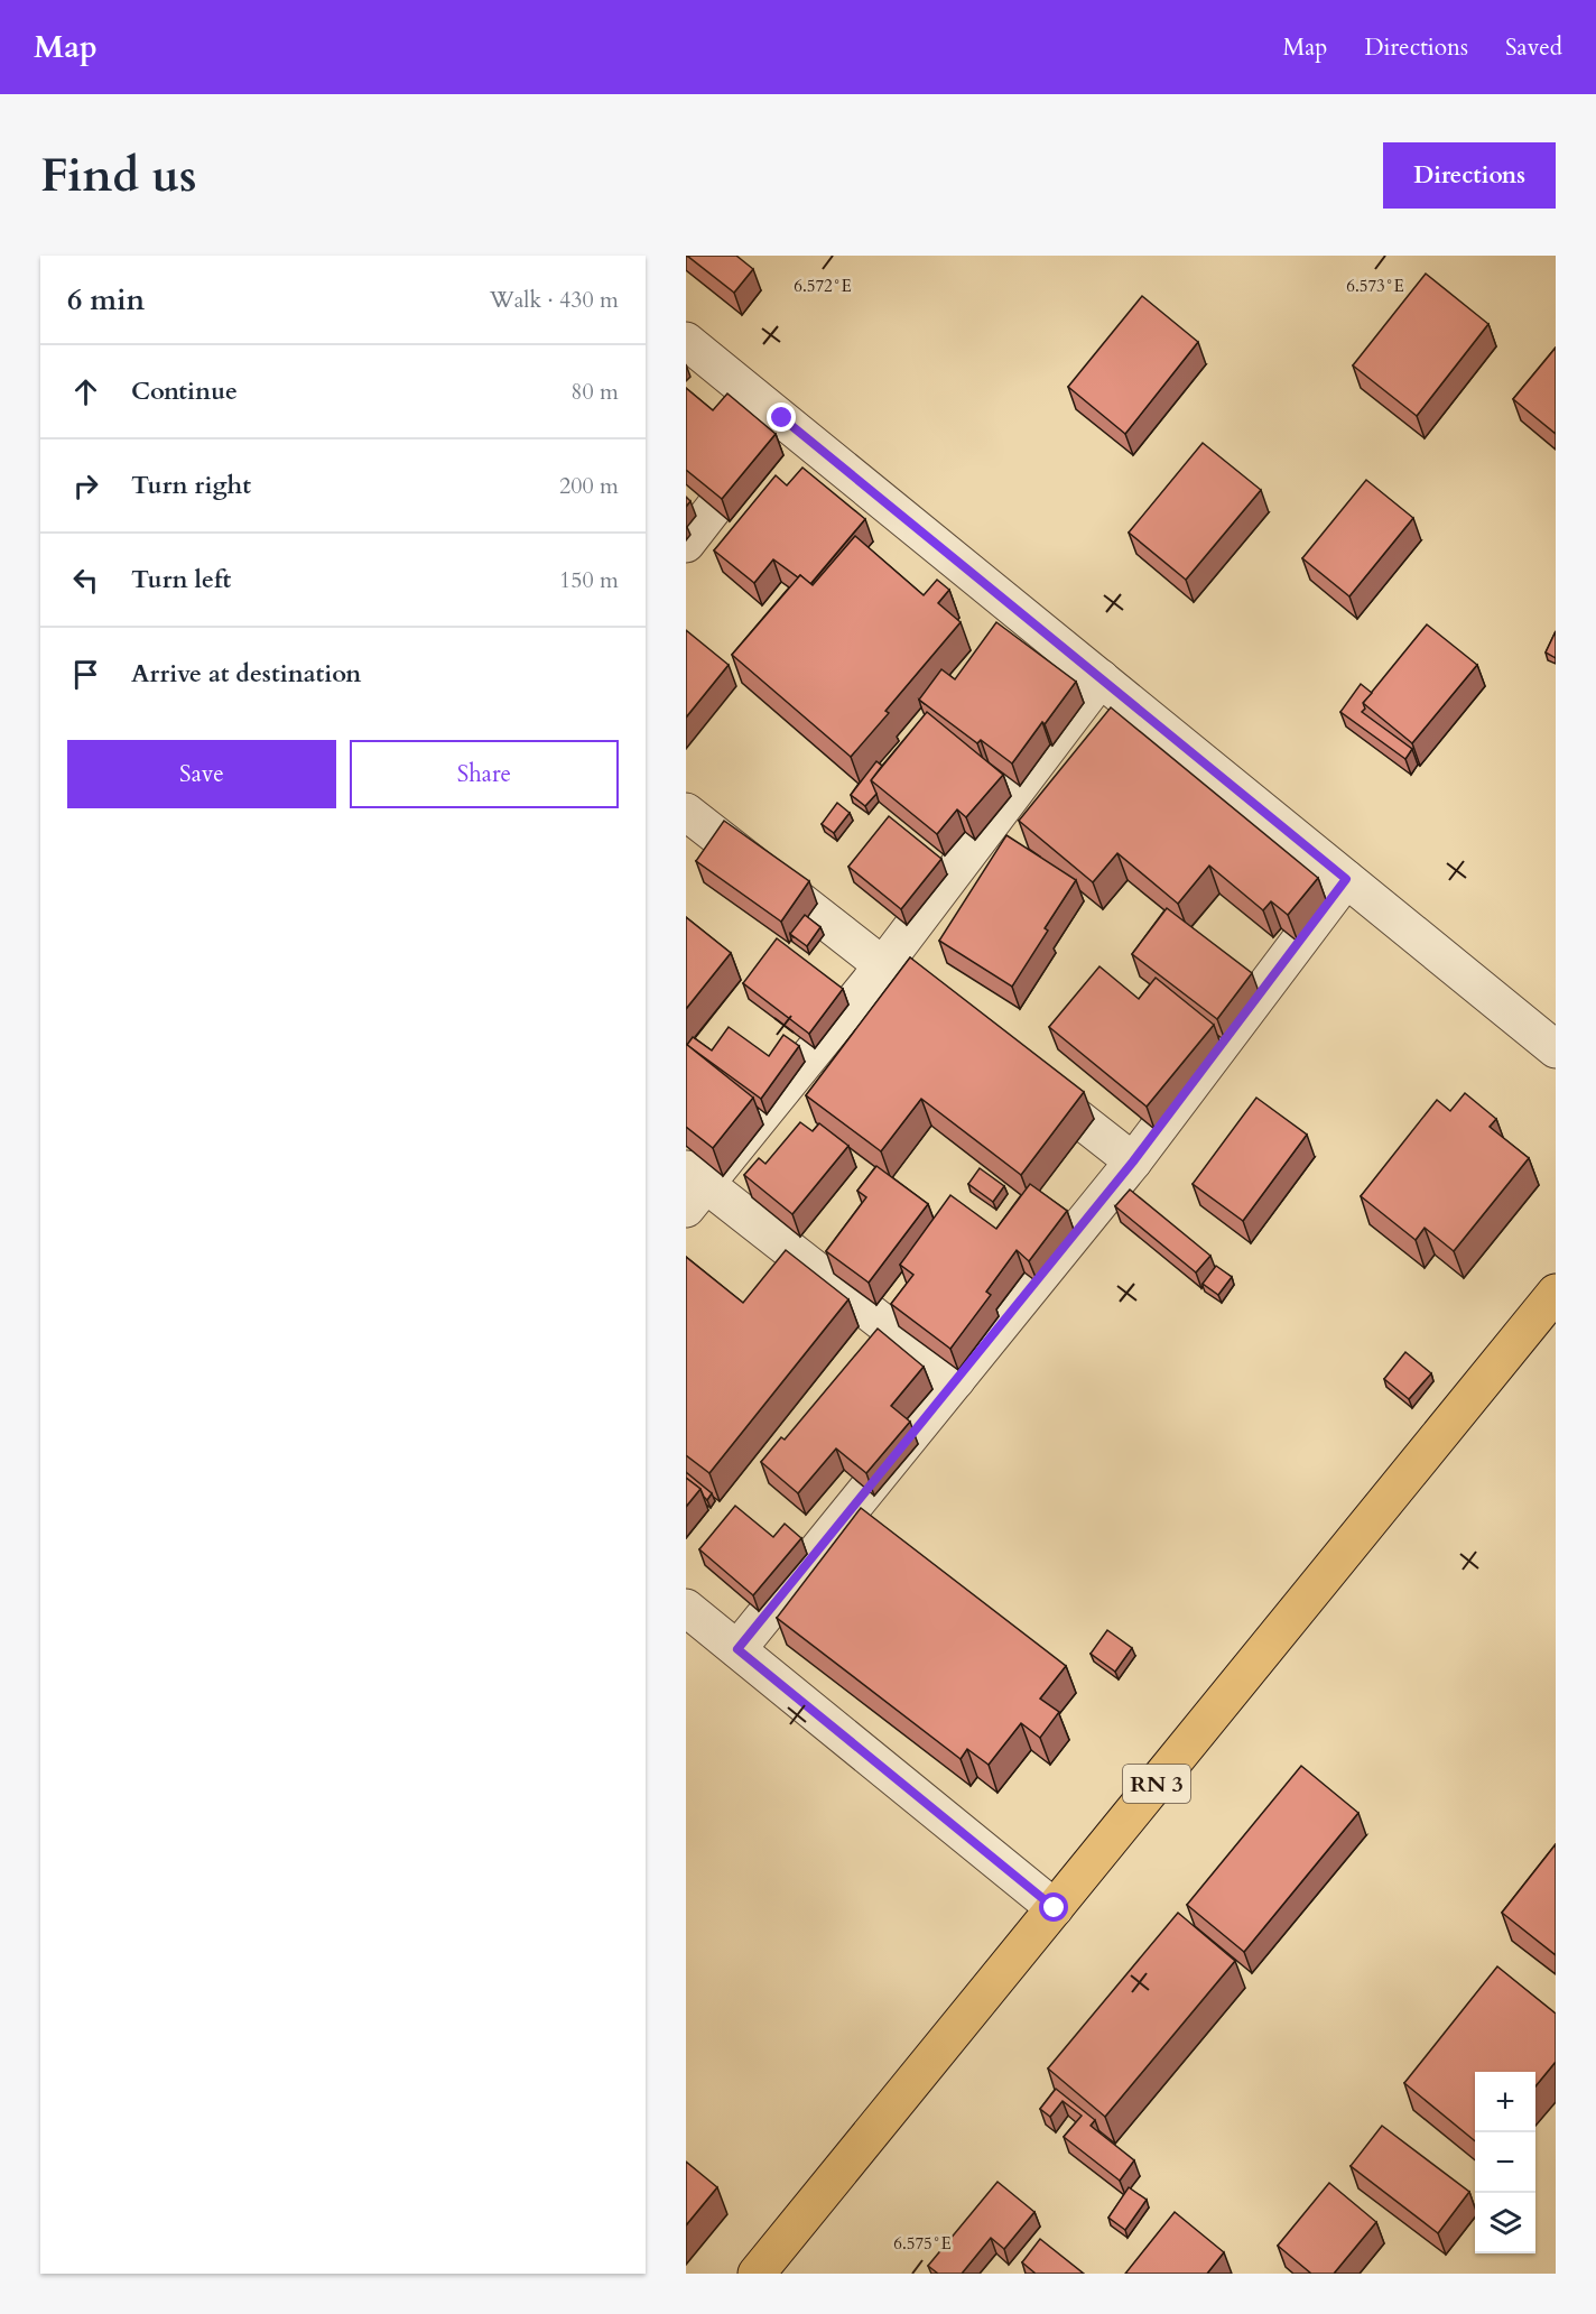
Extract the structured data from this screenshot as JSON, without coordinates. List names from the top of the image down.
{
  "streets": {
    "main road": ["RN 3"]
  },
  "page": {
    "header": "Map",
    "nav": ["Map", "Directions", "Saved"],
    "buttons": [
      "Directions",
      ["Save", "Share"]
    ],
    "title": "Find us",
    "heading": ["6 min", "Walk · 430 m"],
    "list": [
      ["Continue", "80 m"],
      ["Turn right", "200 m"],
      ["Turn left", "150 m"],
      "Arrive at destination"
    ],
    "map_buttons": ["+", "−"]
  },
  "coordinates": ["6.573°E", "6.572°E", "6.575°E"]
}
